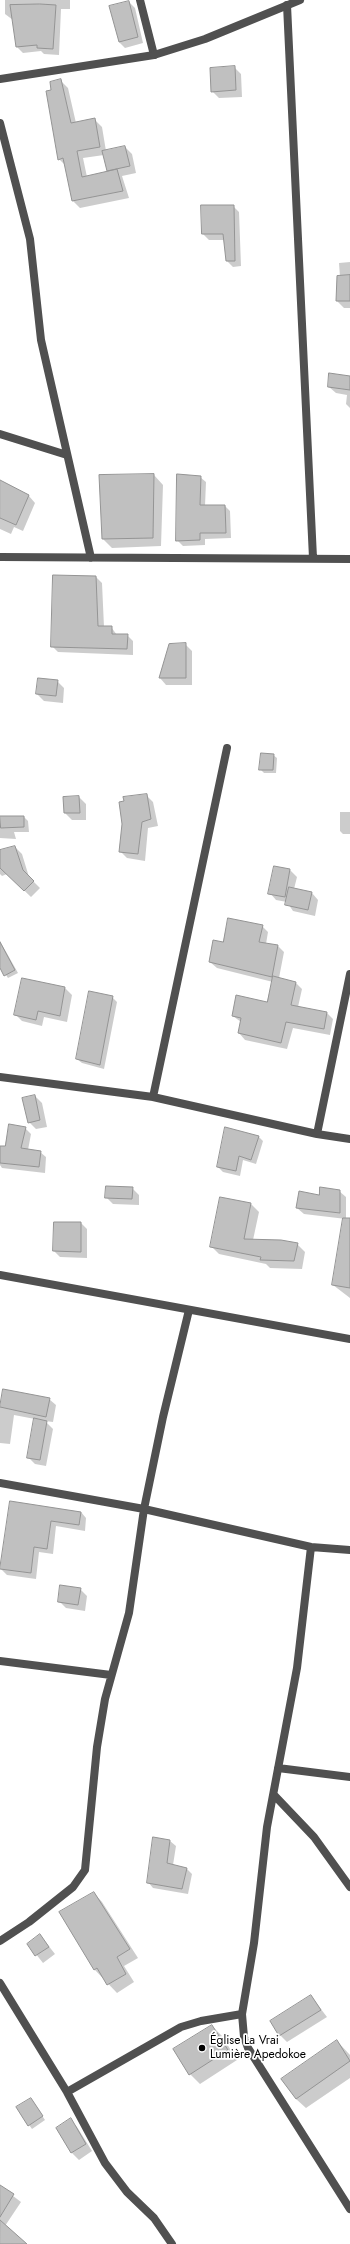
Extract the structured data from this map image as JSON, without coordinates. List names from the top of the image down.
{
  "places": ["Église La Vrai Lumière Apedokoe"]
}
